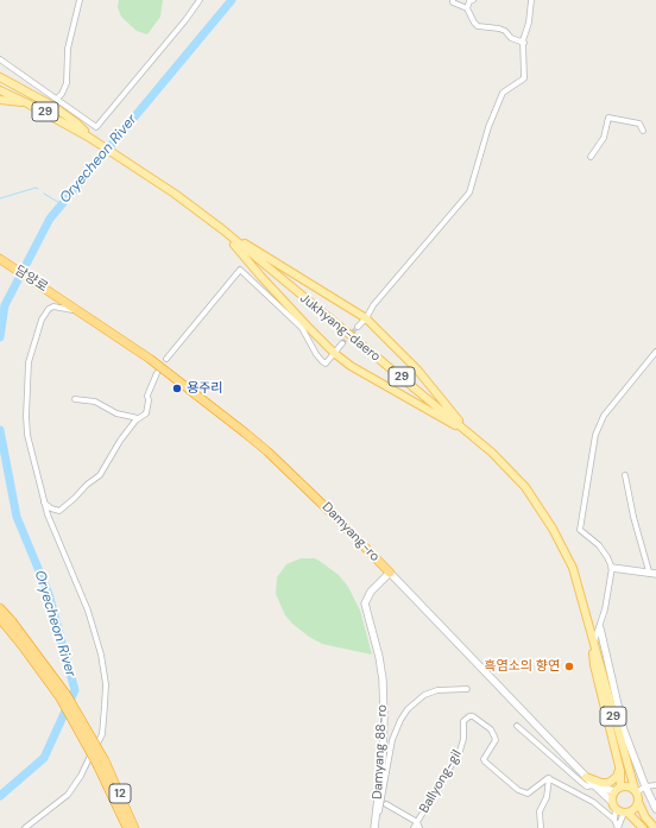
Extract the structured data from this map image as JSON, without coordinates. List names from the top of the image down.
{
  "streets": {
    "highway": ["담양로", "Damyang-ro", "12"],
    "main road": ["29", "Jukhyang-daero", "Damyang 88-ro"],
    "street": ["Ballyong-gil"]
  },
  "crossings": [
    ["담양로", "Damyang-ro"],
    ["Jukhyang-daero", "Damyang-ro"],
    ["Damyang-ro", "Damyang 88-ro"]
  ],
  "water": ["Oryecheon River"],
  "places": ["용주리", "흑염소의 향연"]
}
